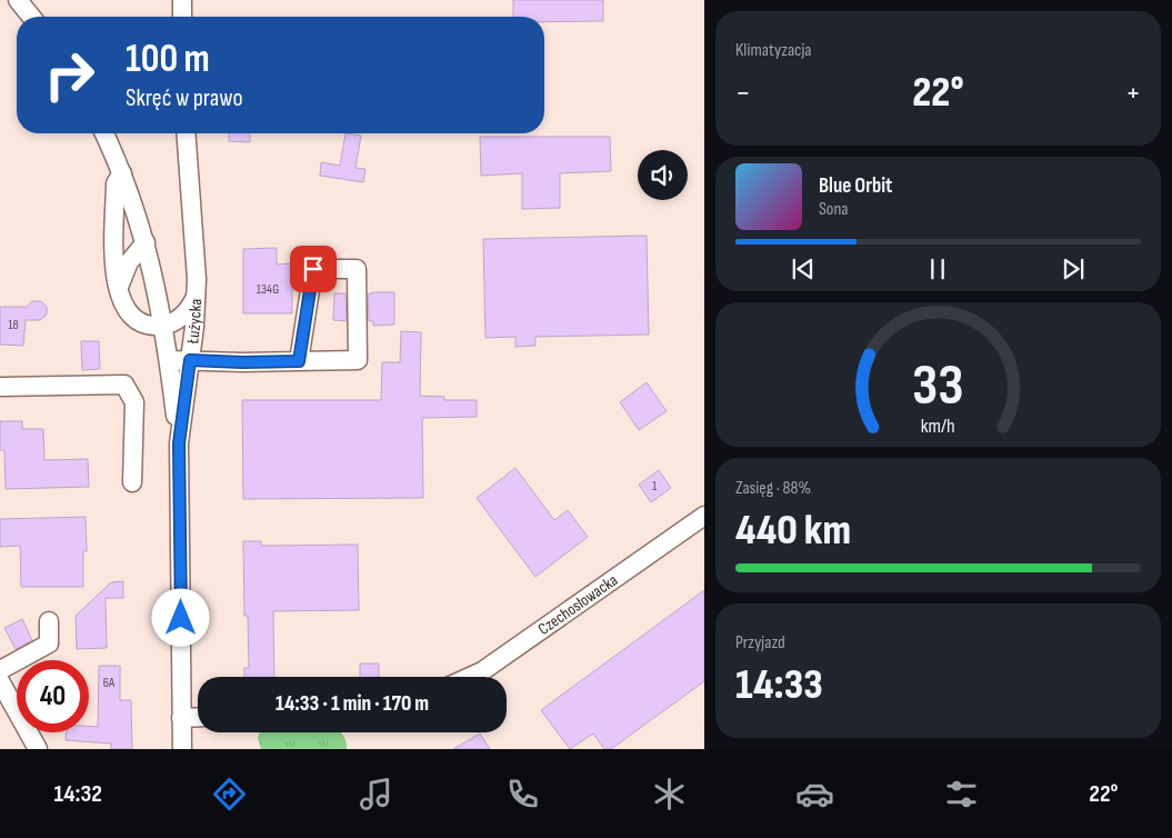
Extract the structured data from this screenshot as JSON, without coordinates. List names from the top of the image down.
{
  "streets": {
    "street": ["Łużycka", "Czechosłowacka"]
  },
  "house_numbers": [
    "134G",
    "18",
    "1",
    "6A"
  ],
  "page": {
    "tile": [
      "Klimatyzacja",
      ["Zasięg · 88%", "440 km"],
      ["Przyjazd", "14:33"]
    ],
    "turn": ["100 m", "Skręć w prawo"],
    "heat": ["−", "22°", "+"],
    "song": ["Blue Orbit", "Sona"],
    "limit": "40",
    "trip": "14:33 · 1 min · 170 m",
    "tabs": ["14:32", "22°"],
    "gauge": ["33", "km/h"]
  }
}
